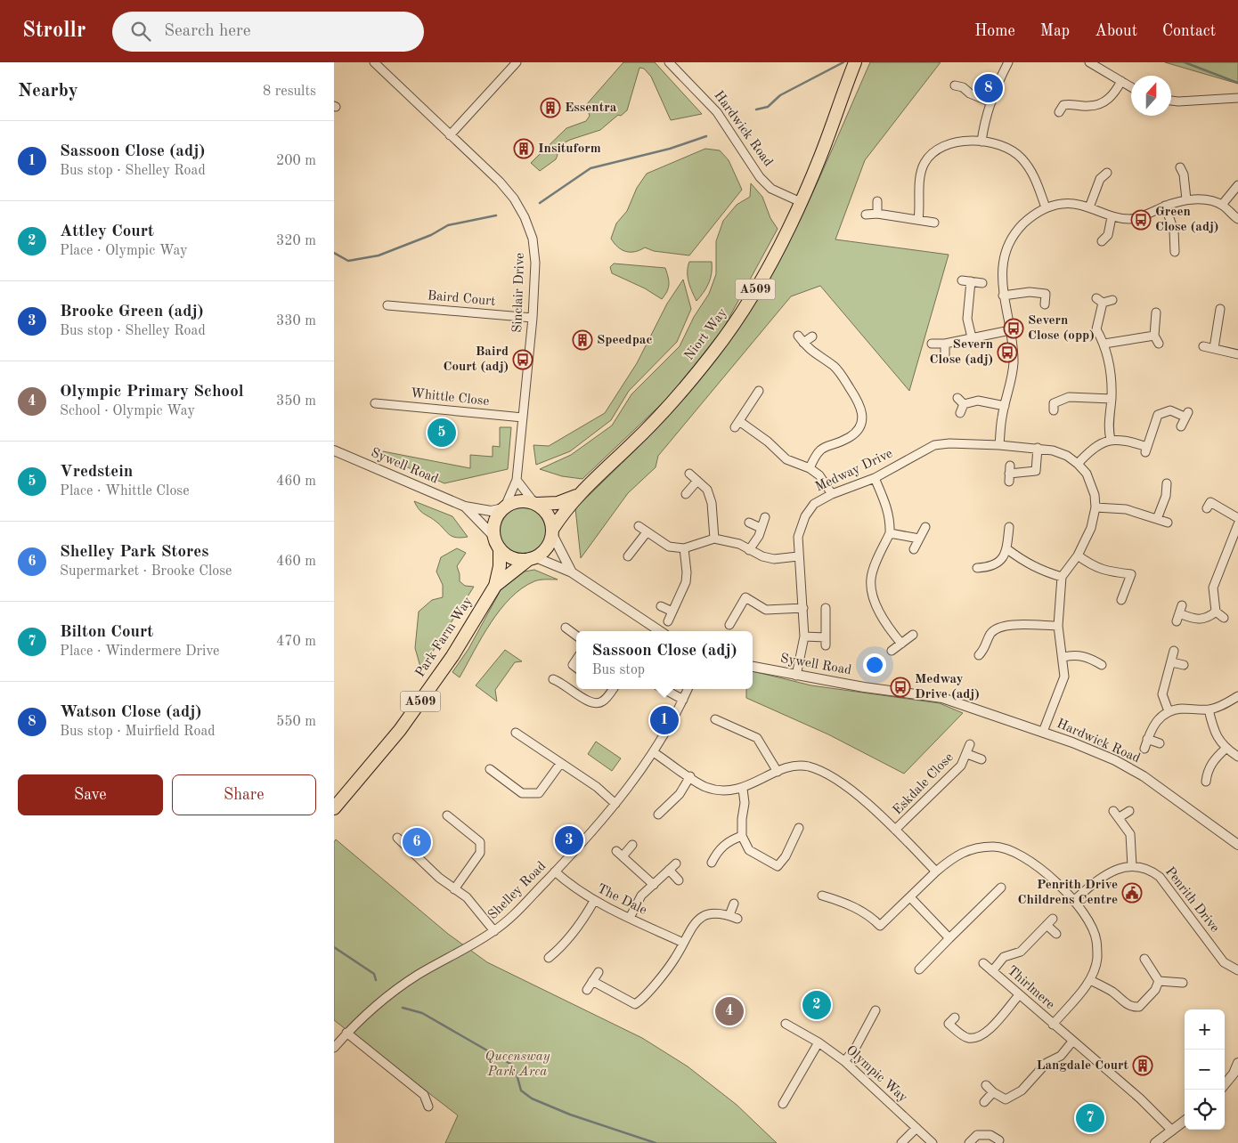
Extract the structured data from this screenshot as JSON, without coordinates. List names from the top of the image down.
{
  "streets": {
    "highway": ["A509", "Niort Way", "Park Farm Way"],
    "street": [
      "Hardwick Road",
      "Sinclair Drive",
      "Baird Court",
      "Whittle Close",
      "Sywell Road",
      "Medway Drive",
      "Eskdale Close",
      "Shelley Road",
      "The Dale",
      "Penrith Drive",
      "Thirlmere",
      "Olympic Way"
    ]
  },
  "crossings": [
    ["Hardwick Road", "Niort Way"],
    ["Hardwick Road", "Sywell Road"],
    ["Sinclair Drive", "Baird Court"],
    ["Sinclair Drive", "Niort Way"],
    ["Sinclair Drive", "Whittle Close"],
    ["Sinclair Drive", "Sywell Road"],
    ["Sinclair Drive", "Park Farm Way"],
    ["Niort Way", "Sywell Road"],
    ["Niort Way", "Park Farm Way"],
    ["Sywell Road", "Medway Drive"],
    ["Sywell Road", "Park Farm Way"],
    ["Shelley Road", "The Dale"]
  ],
  "parks": ["Queensway Park Area"],
  "places": {
    "building": [
      "Essentra",
      "Insituform",
      "Speedpac",
      "Langdale Court"
    ],
    "bus stop": [
      "Green Close (adj)",
      "Severn Close (opp)",
      "Severn Close (adj)",
      "Baird Court (adj)",
      "Medway Drive (adj)"
    ],
    "public building": ["Penrith Drive Childrens Centre"]
  },
  "north": "top",
  "page": {
    "header": "Strollr",
    "search": "Search here",
    "nav": [
      "Home",
      "Map",
      "About",
      "Contact"
    ],
    "heading": ["Nearby", "8 results"],
    "pins": [
      "8",
      "5",
      "1",
      "3",
      "6",
      "2",
      "4",
      "7"
    ],
    "list": [
      {
        "mark": "1",
        "name": "Sassoon Close (adj)",
        "note": "Bus stop · Shelley Road",
        "value": "200 m"
      },
      {
        "mark": "2",
        "name": "Attley Court",
        "note": "Place · Olympic Way",
        "value": "320 m"
      },
      {
        "mark": "3",
        "name": "Brooke Green (adj)",
        "note": "Bus stop · Shelley Road",
        "value": "330 m"
      },
      {
        "mark": "4",
        "name": "Olympic Primary School",
        "note": "School · Olympic Way",
        "value": "350 m"
      },
      {
        "mark": "5",
        "name": "Vredstein",
        "note": "Place · Whittle Close",
        "value": "460 m"
      },
      {
        "mark": "6",
        "name": "Shelley Park Stores",
        "note": "Supermarket · Brooke Close",
        "value": "460 m"
      },
      {
        "mark": "7",
        "name": "Bilton Court",
        "note": "Place · Windermere Drive",
        "value": "470 m"
      },
      {
        "mark": "8",
        "name": "Watson Close (adj)",
        "note": "Bus stop · Muirfield Road",
        "value": "550 m"
      }
    ],
    "popup": ["Sassoon Close (adj)", "Bus stop"],
    "buttons": ["Save", "Share"],
    "map_buttons": ["+", "−"]
  }
}
